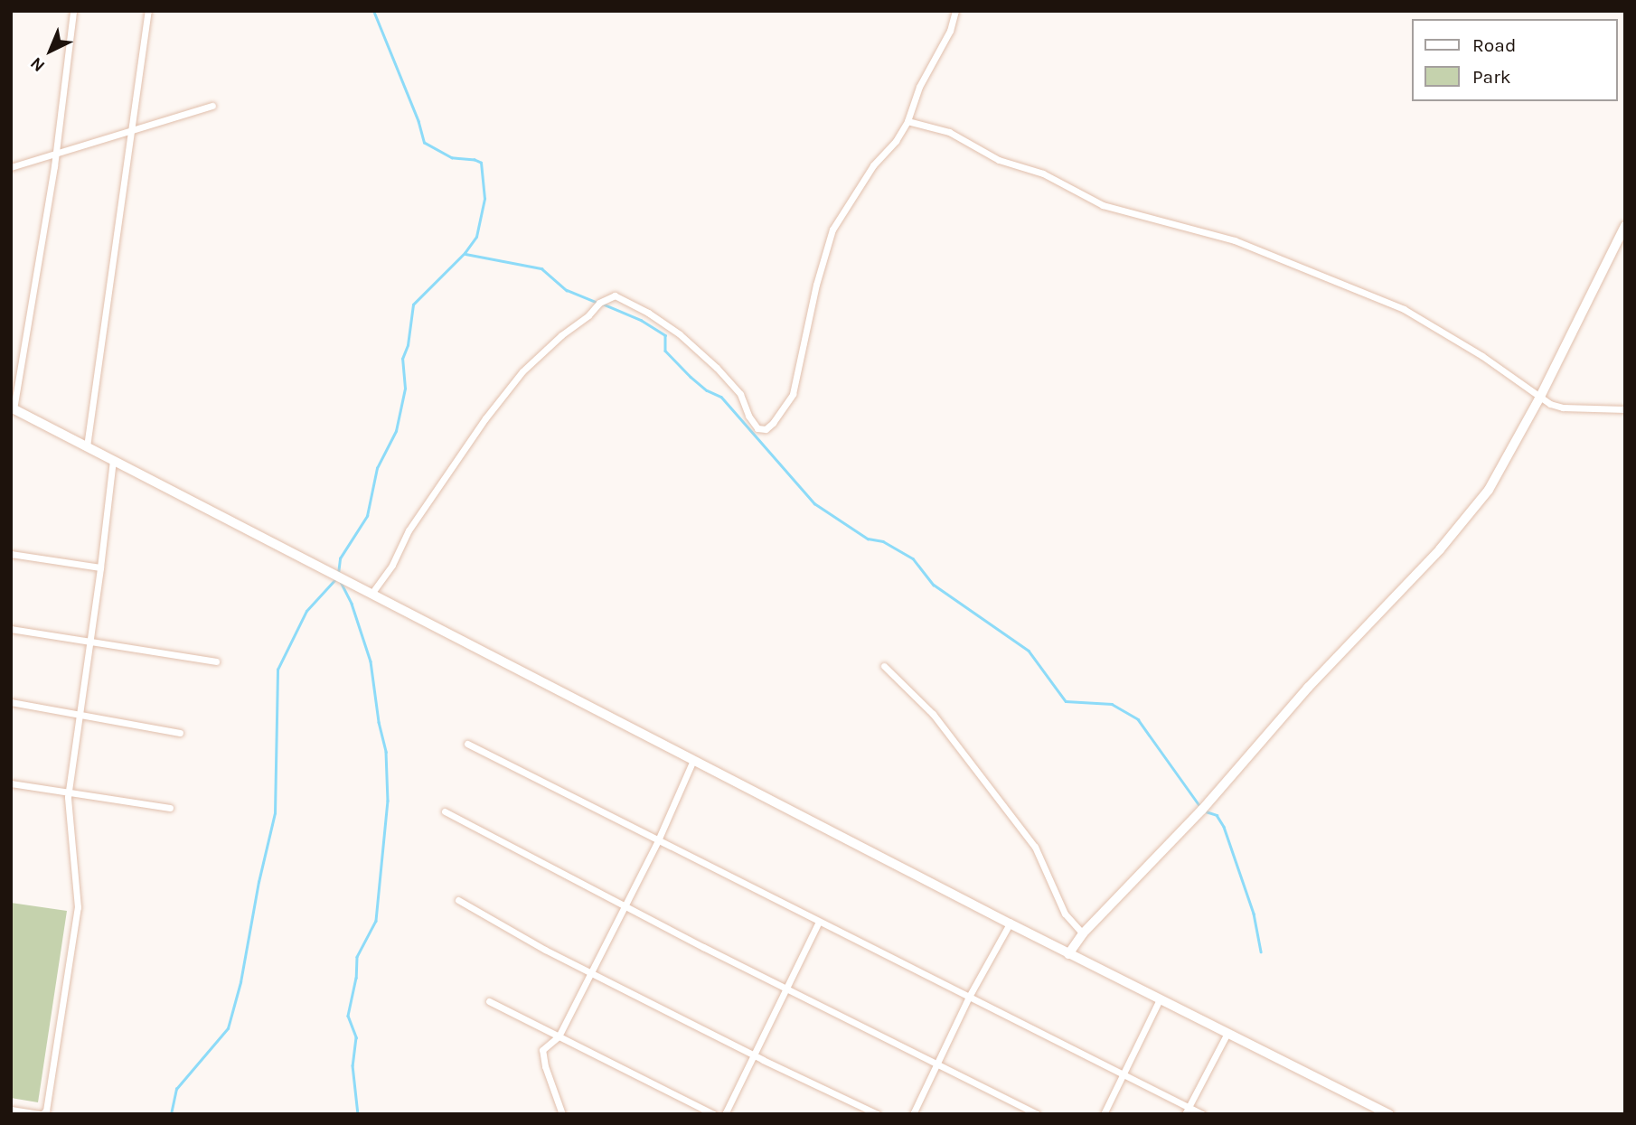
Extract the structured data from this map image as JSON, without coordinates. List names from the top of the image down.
{
  "legend": ["Road", "Park"],
  "north": "bottom left"
}
